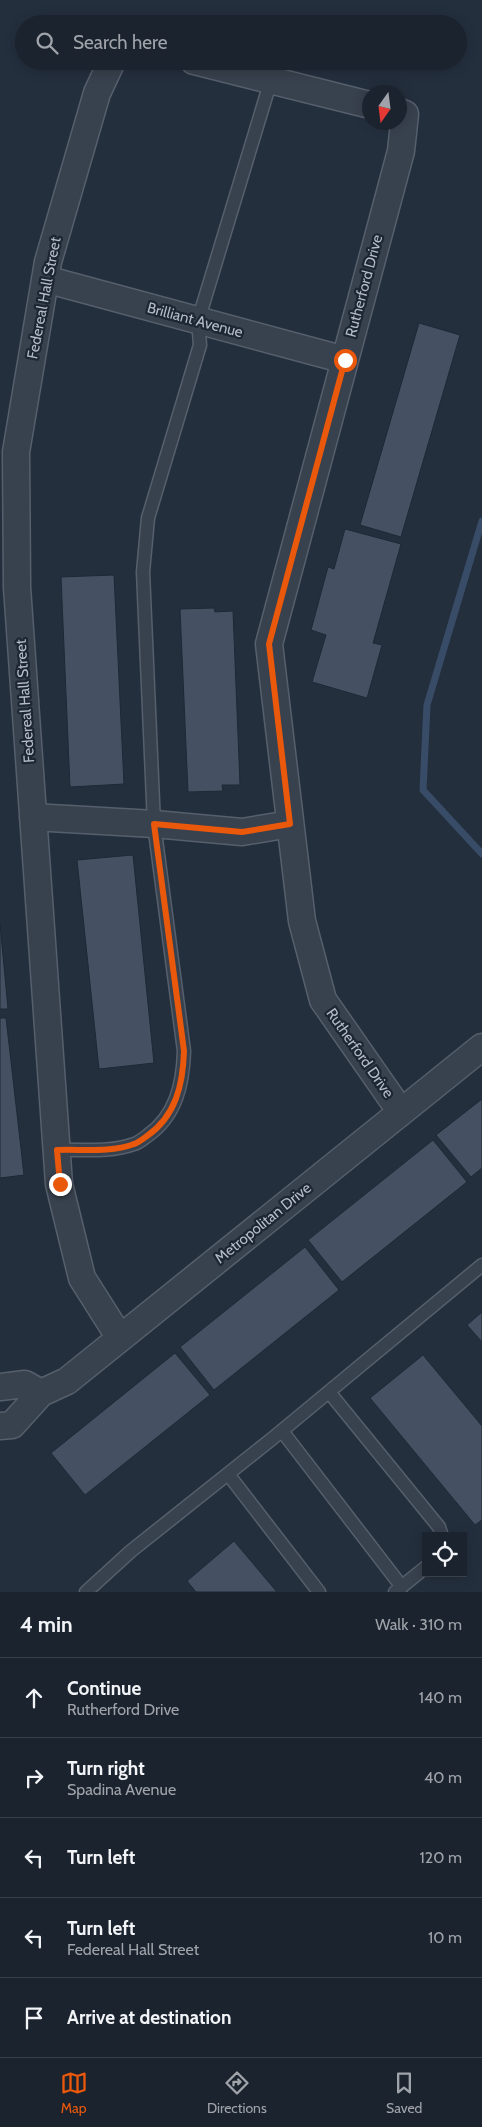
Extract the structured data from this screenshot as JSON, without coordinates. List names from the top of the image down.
{
  "streets": {
    "street": [
      "Rutherford Drive",
      "Federeal Hall Street",
      "Brilliant Avenue",
      "Metropolitan Drive"
    ]
  },
  "crossings": [
    ["Rutherford Drive", "Brilliant Avenue"],
    ["Rutherford Drive", "Metropolitan Drive"],
    ["Federeal Hall Street", "Brilliant Avenue"],
    ["Federeal Hall Street", "Metropolitan Drive"]
  ],
  "north": "bottom",
  "page": {
    "search": "Search here",
    "heading": ["4 min", "Walk · 310 m"],
    "list": [
      ["Continue", "Rutherford Drive", "140 m"],
      ["Turn right", "Spadina Avenue", "40 m"],
      ["Turn left", "120 m"],
      ["Turn left", "Federeal Hall Street", "10 m"],
      "Arrive at destination"
    ],
    "nav": ["Map", "Directions", "Saved"]
  }
}
